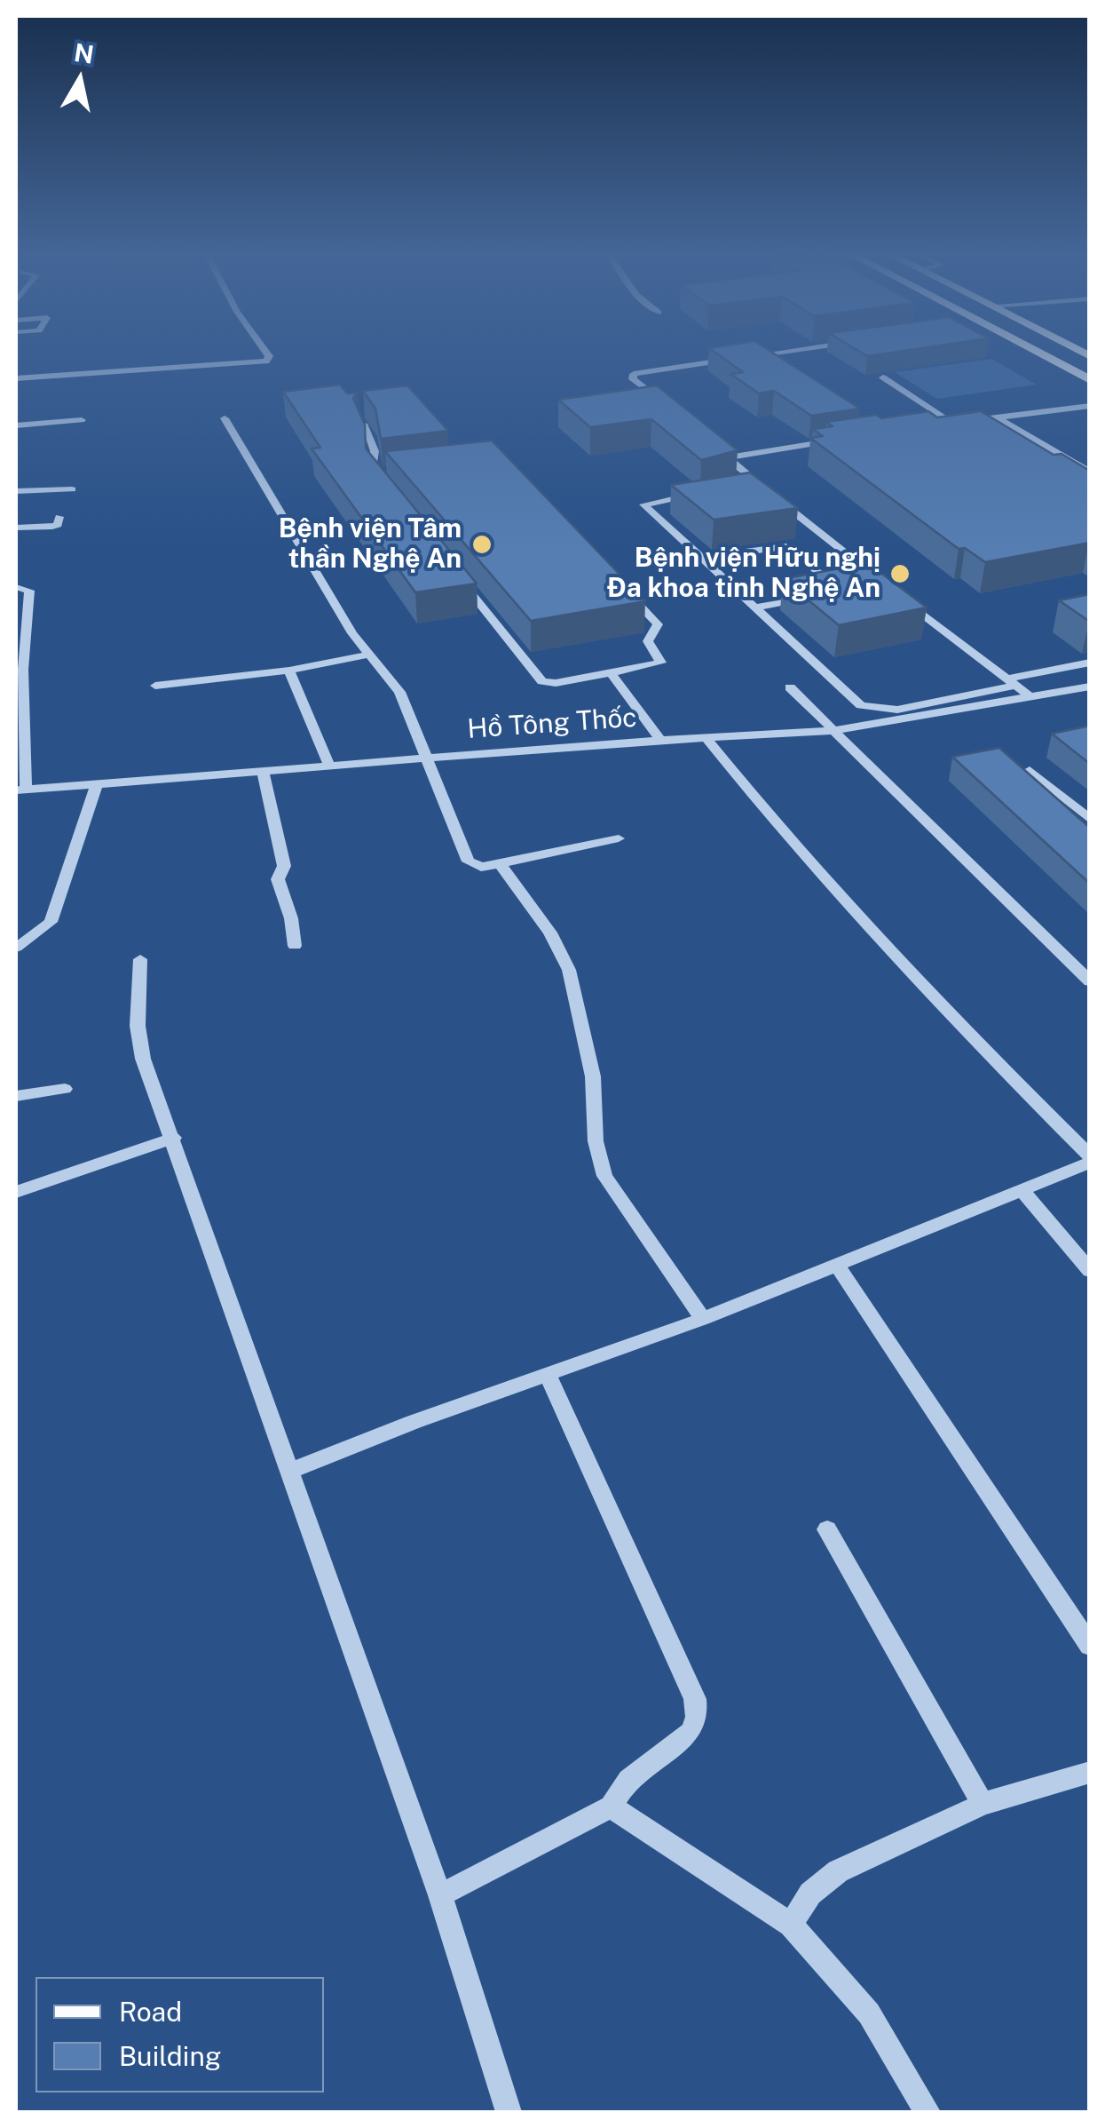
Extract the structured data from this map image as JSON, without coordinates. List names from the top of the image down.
{
  "streets": {
    "street": ["Hồ Tông Thốc"]
  },
  "places": ["Bệnh viện Tâm thần Nghệ An", "Bệnh viện Hữu nghị Đa khoa tỉnh Nghệ An"],
  "legend": ["Road", "Building"],
  "north": "top"
}
